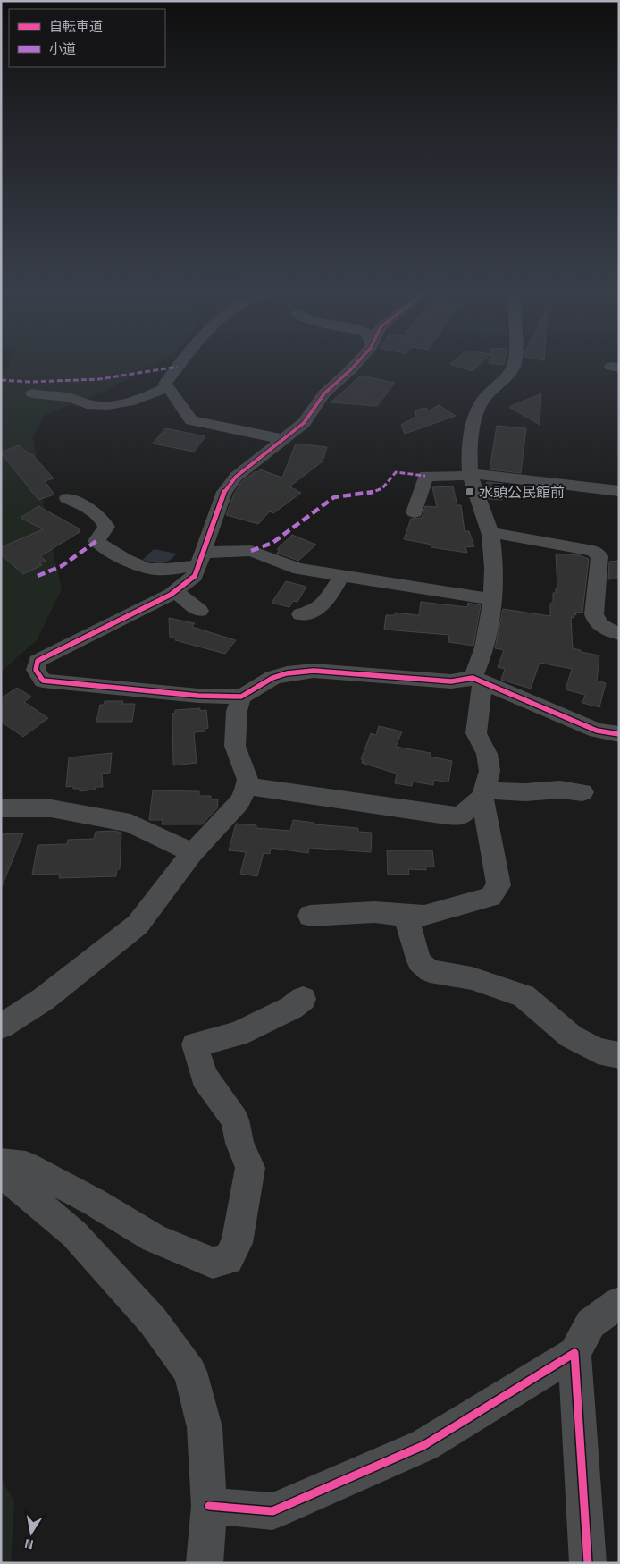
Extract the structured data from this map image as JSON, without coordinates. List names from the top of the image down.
{
  "places": {
    "transit": ["水頭公民館前"]
  },
  "legend": ["自転車道", "小道"],
  "north": "bottom"
}
